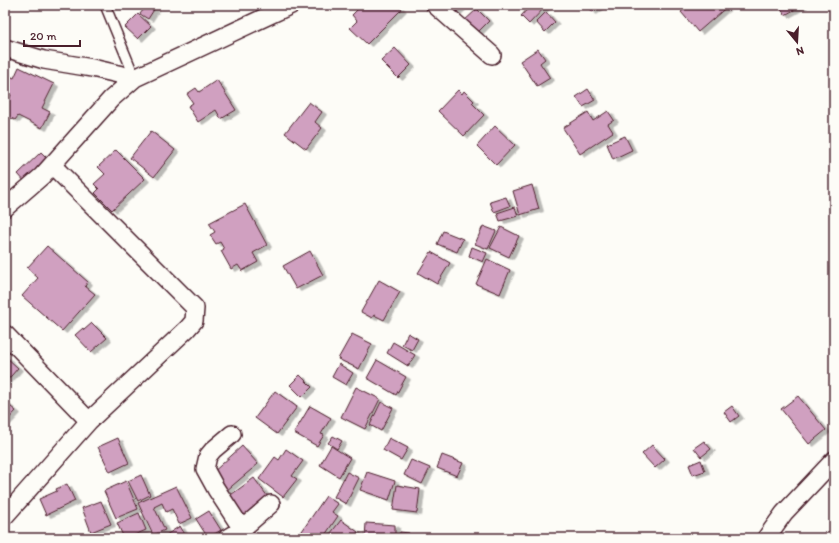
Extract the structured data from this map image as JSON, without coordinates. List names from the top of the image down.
{
  "scale_bar": "20 m",
  "north": "bottom"
}
